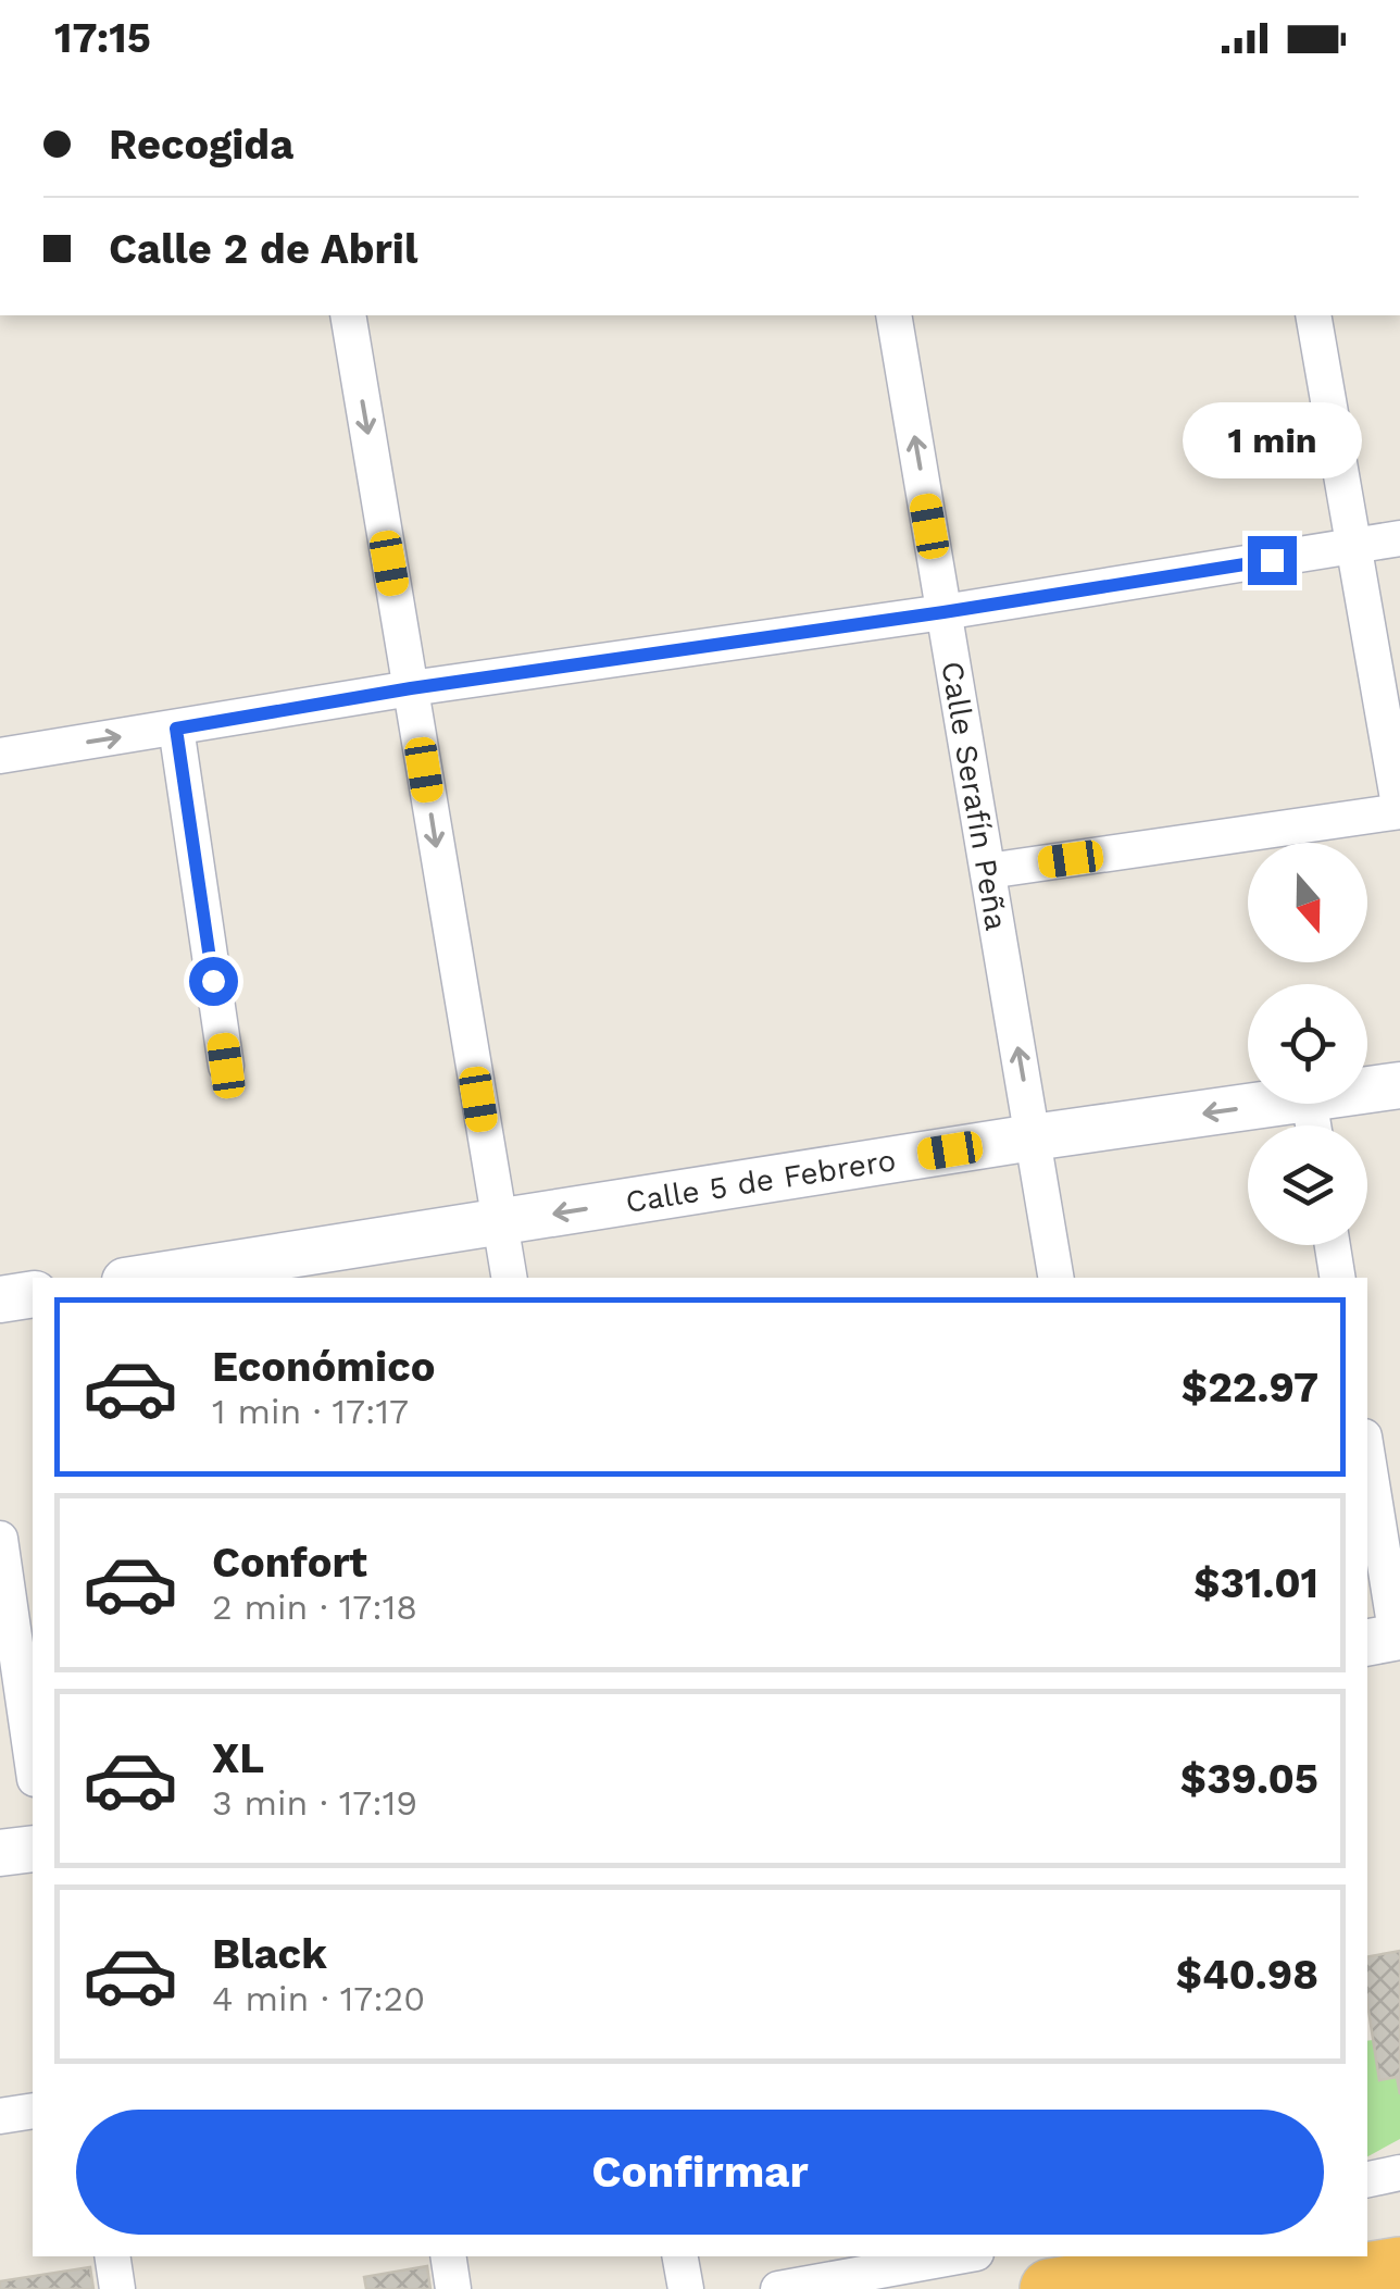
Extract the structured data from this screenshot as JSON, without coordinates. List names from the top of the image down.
{
  "streets": {
    "street": ["Calle Serafín Peña", "Calle 5 de Febrero"]
  },
  "crossings": [
    ["Calle Serafín Peña", "Calle 5 de Febrero"]
  ],
  "one_way": ["Calle Serafín Peña"],
  "north": "bottom",
  "page": {
    "status": "17:15",
    "banner": ["Recogida", "Calle 2 de Abril"],
    "bubble": "1 min",
    "list": [
      {
        "name": "Económico",
        "note": "1 min · 17:17",
        "value": "$22.97"
      },
      {
        "name": "Confort",
        "note": "2 min · 17:18",
        "value": "$31.01"
      },
      {
        "name": "XL",
        "note": "3 min · 17:19",
        "value": "$39.05"
      },
      {
        "name": "Black",
        "note": "4 min · 17:20",
        "value": "$40.98"
      }
    ],
    "buttons": "Confirmar"
  }
}
